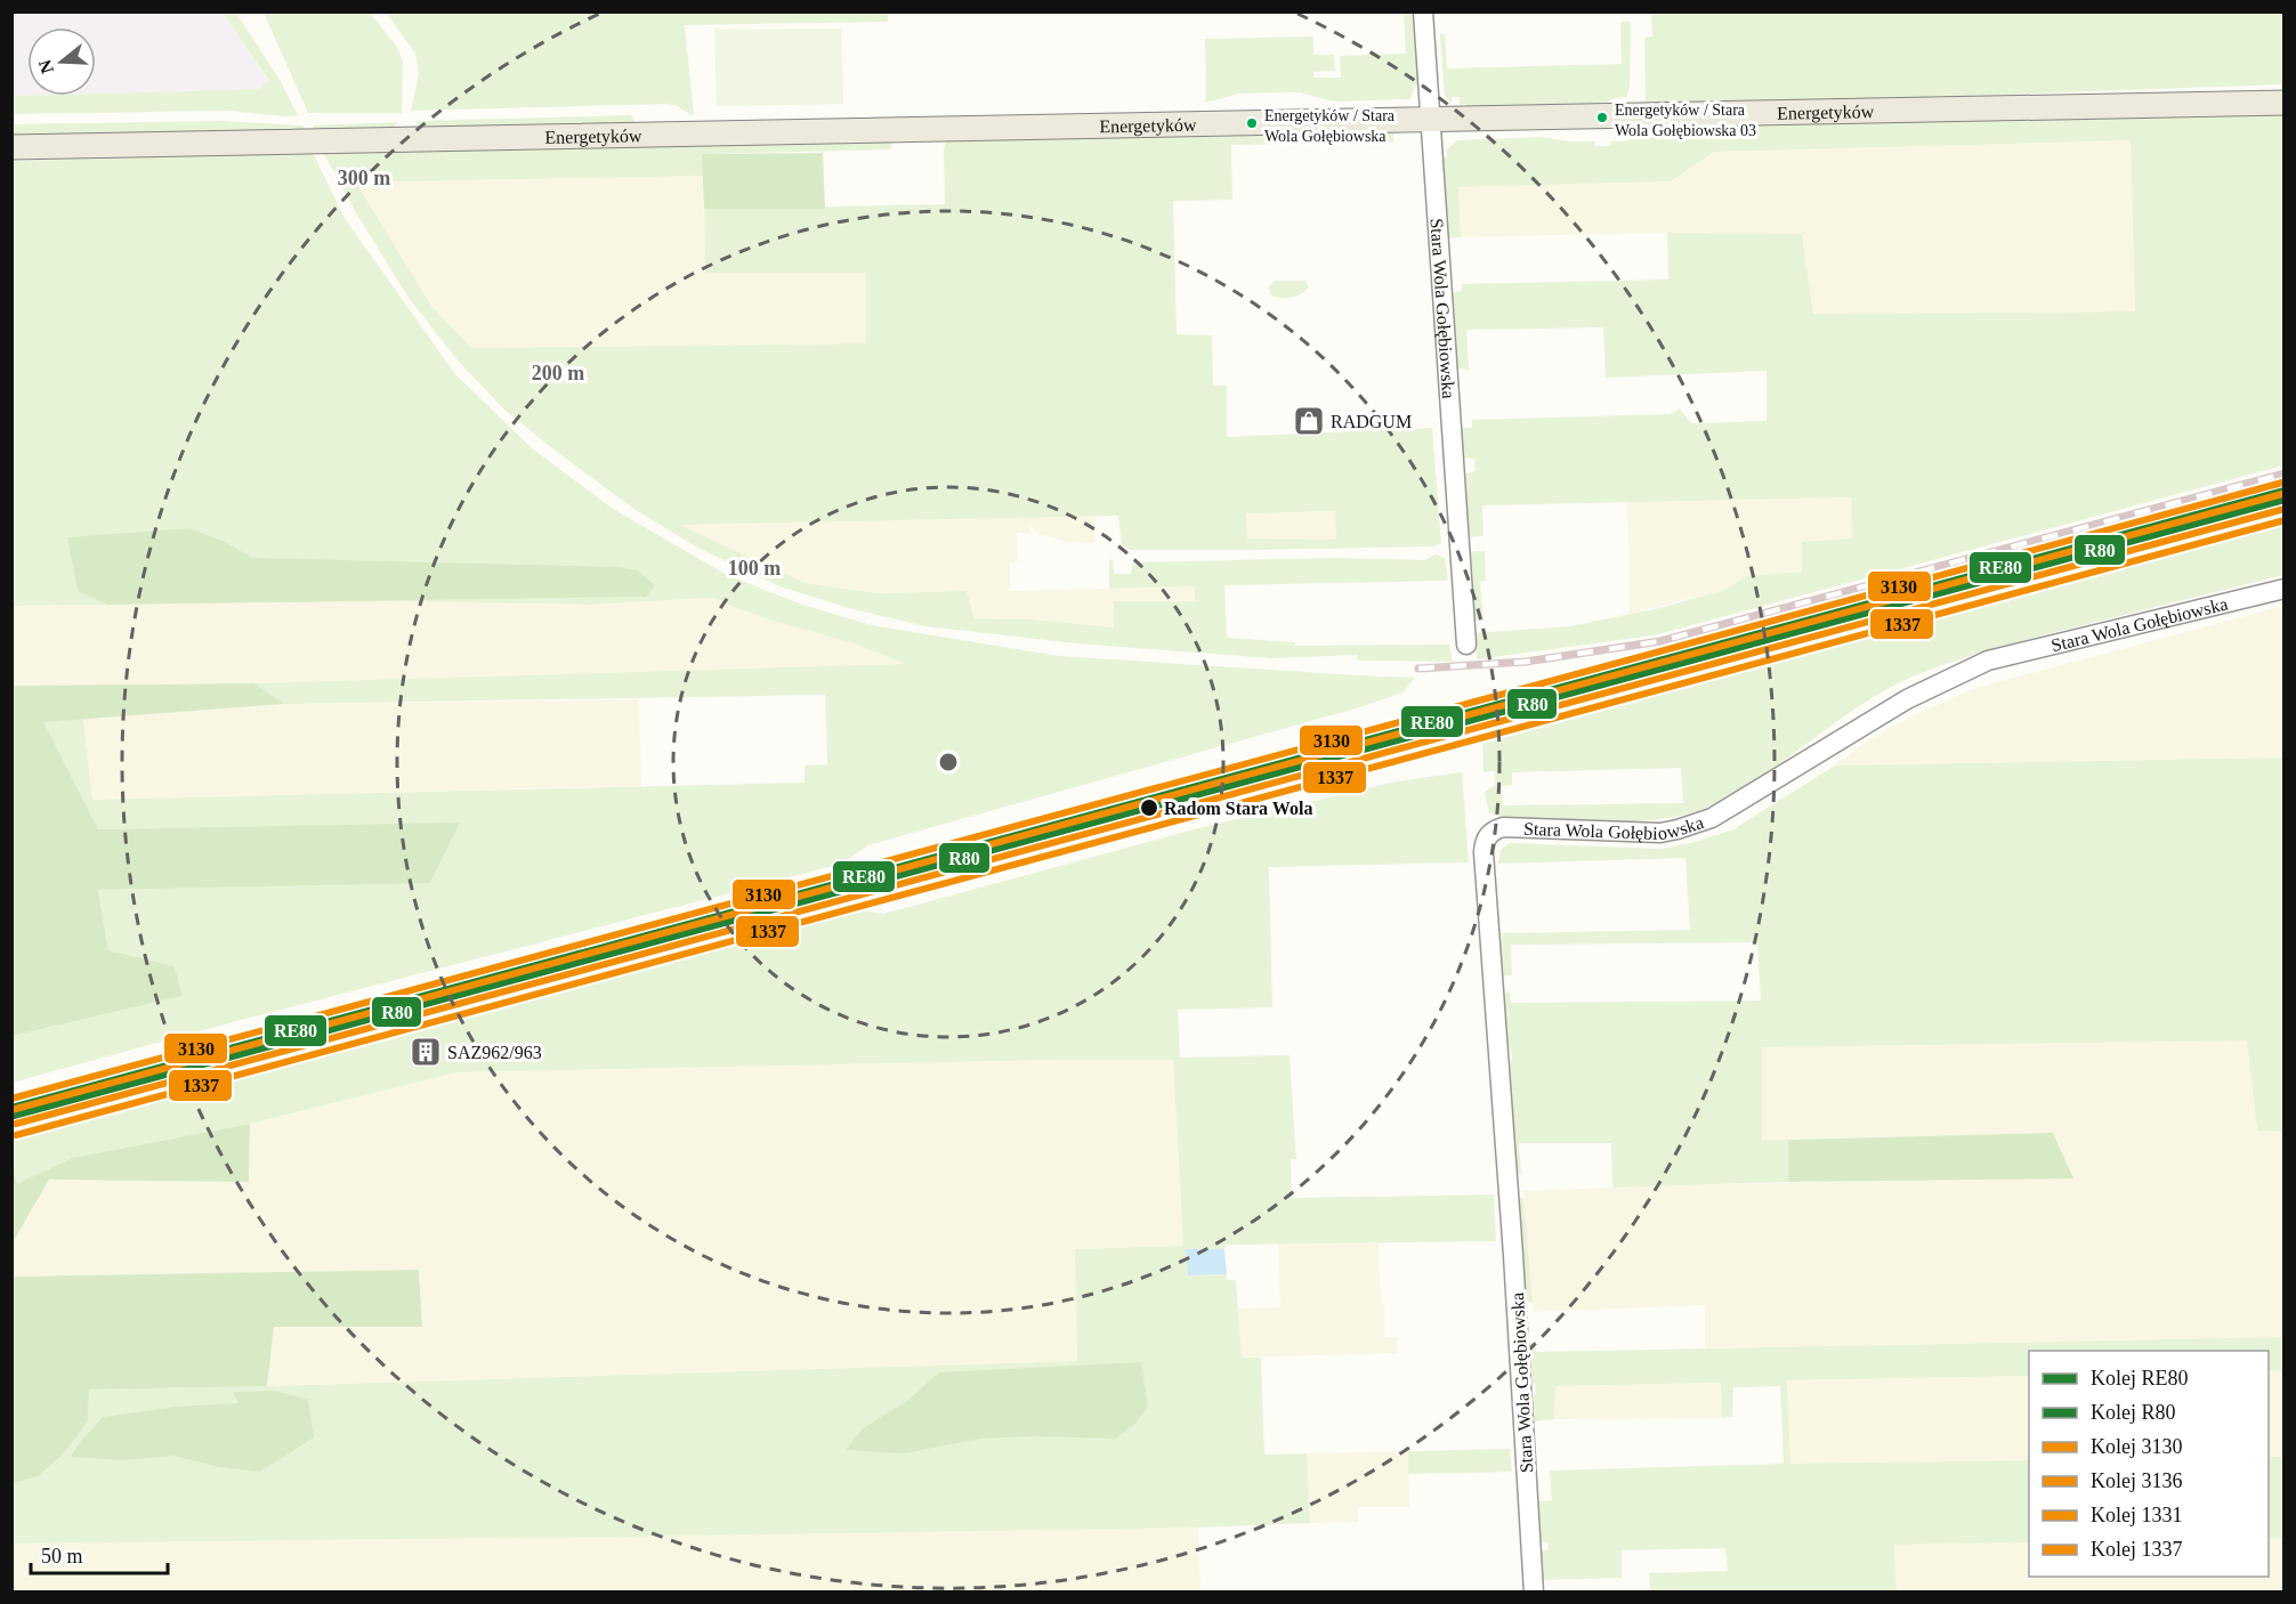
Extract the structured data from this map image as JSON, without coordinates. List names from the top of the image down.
{
  "streets": {
    "main road": ["Energetyków"],
    "street": ["Stara Wola Gołębiowska"]
  },
  "crossings": [
    ["Energetyków", "Stara Wola Gołębiowska"]
  ],
  "places": {
    "other": ["Energetyków / Stara Wola Gołębiowska 03", "Energetyków / Stara Wola Gołębiowska", "Radom Stara Wola"],
    "shop": ["RADGUM"],
    "building": ["SAZ962/963"]
  },
  "lines": [
    "rail line 3130",
    "rail line RE80",
    "rail line 1331",
    "rail line R80",
    "rail line 3136",
    "rail line 1337"
  ],
  "legend": [
    "Kolej RE80",
    "Kolej R80",
    "Kolej 3130",
    "Kolej 3136",
    "Kolej 1331",
    "Kolej 1337"
  ],
  "scale_bar": "50 m",
  "north": "left",
  "rings": ["300 m", "200 m", "100 m"]
}
